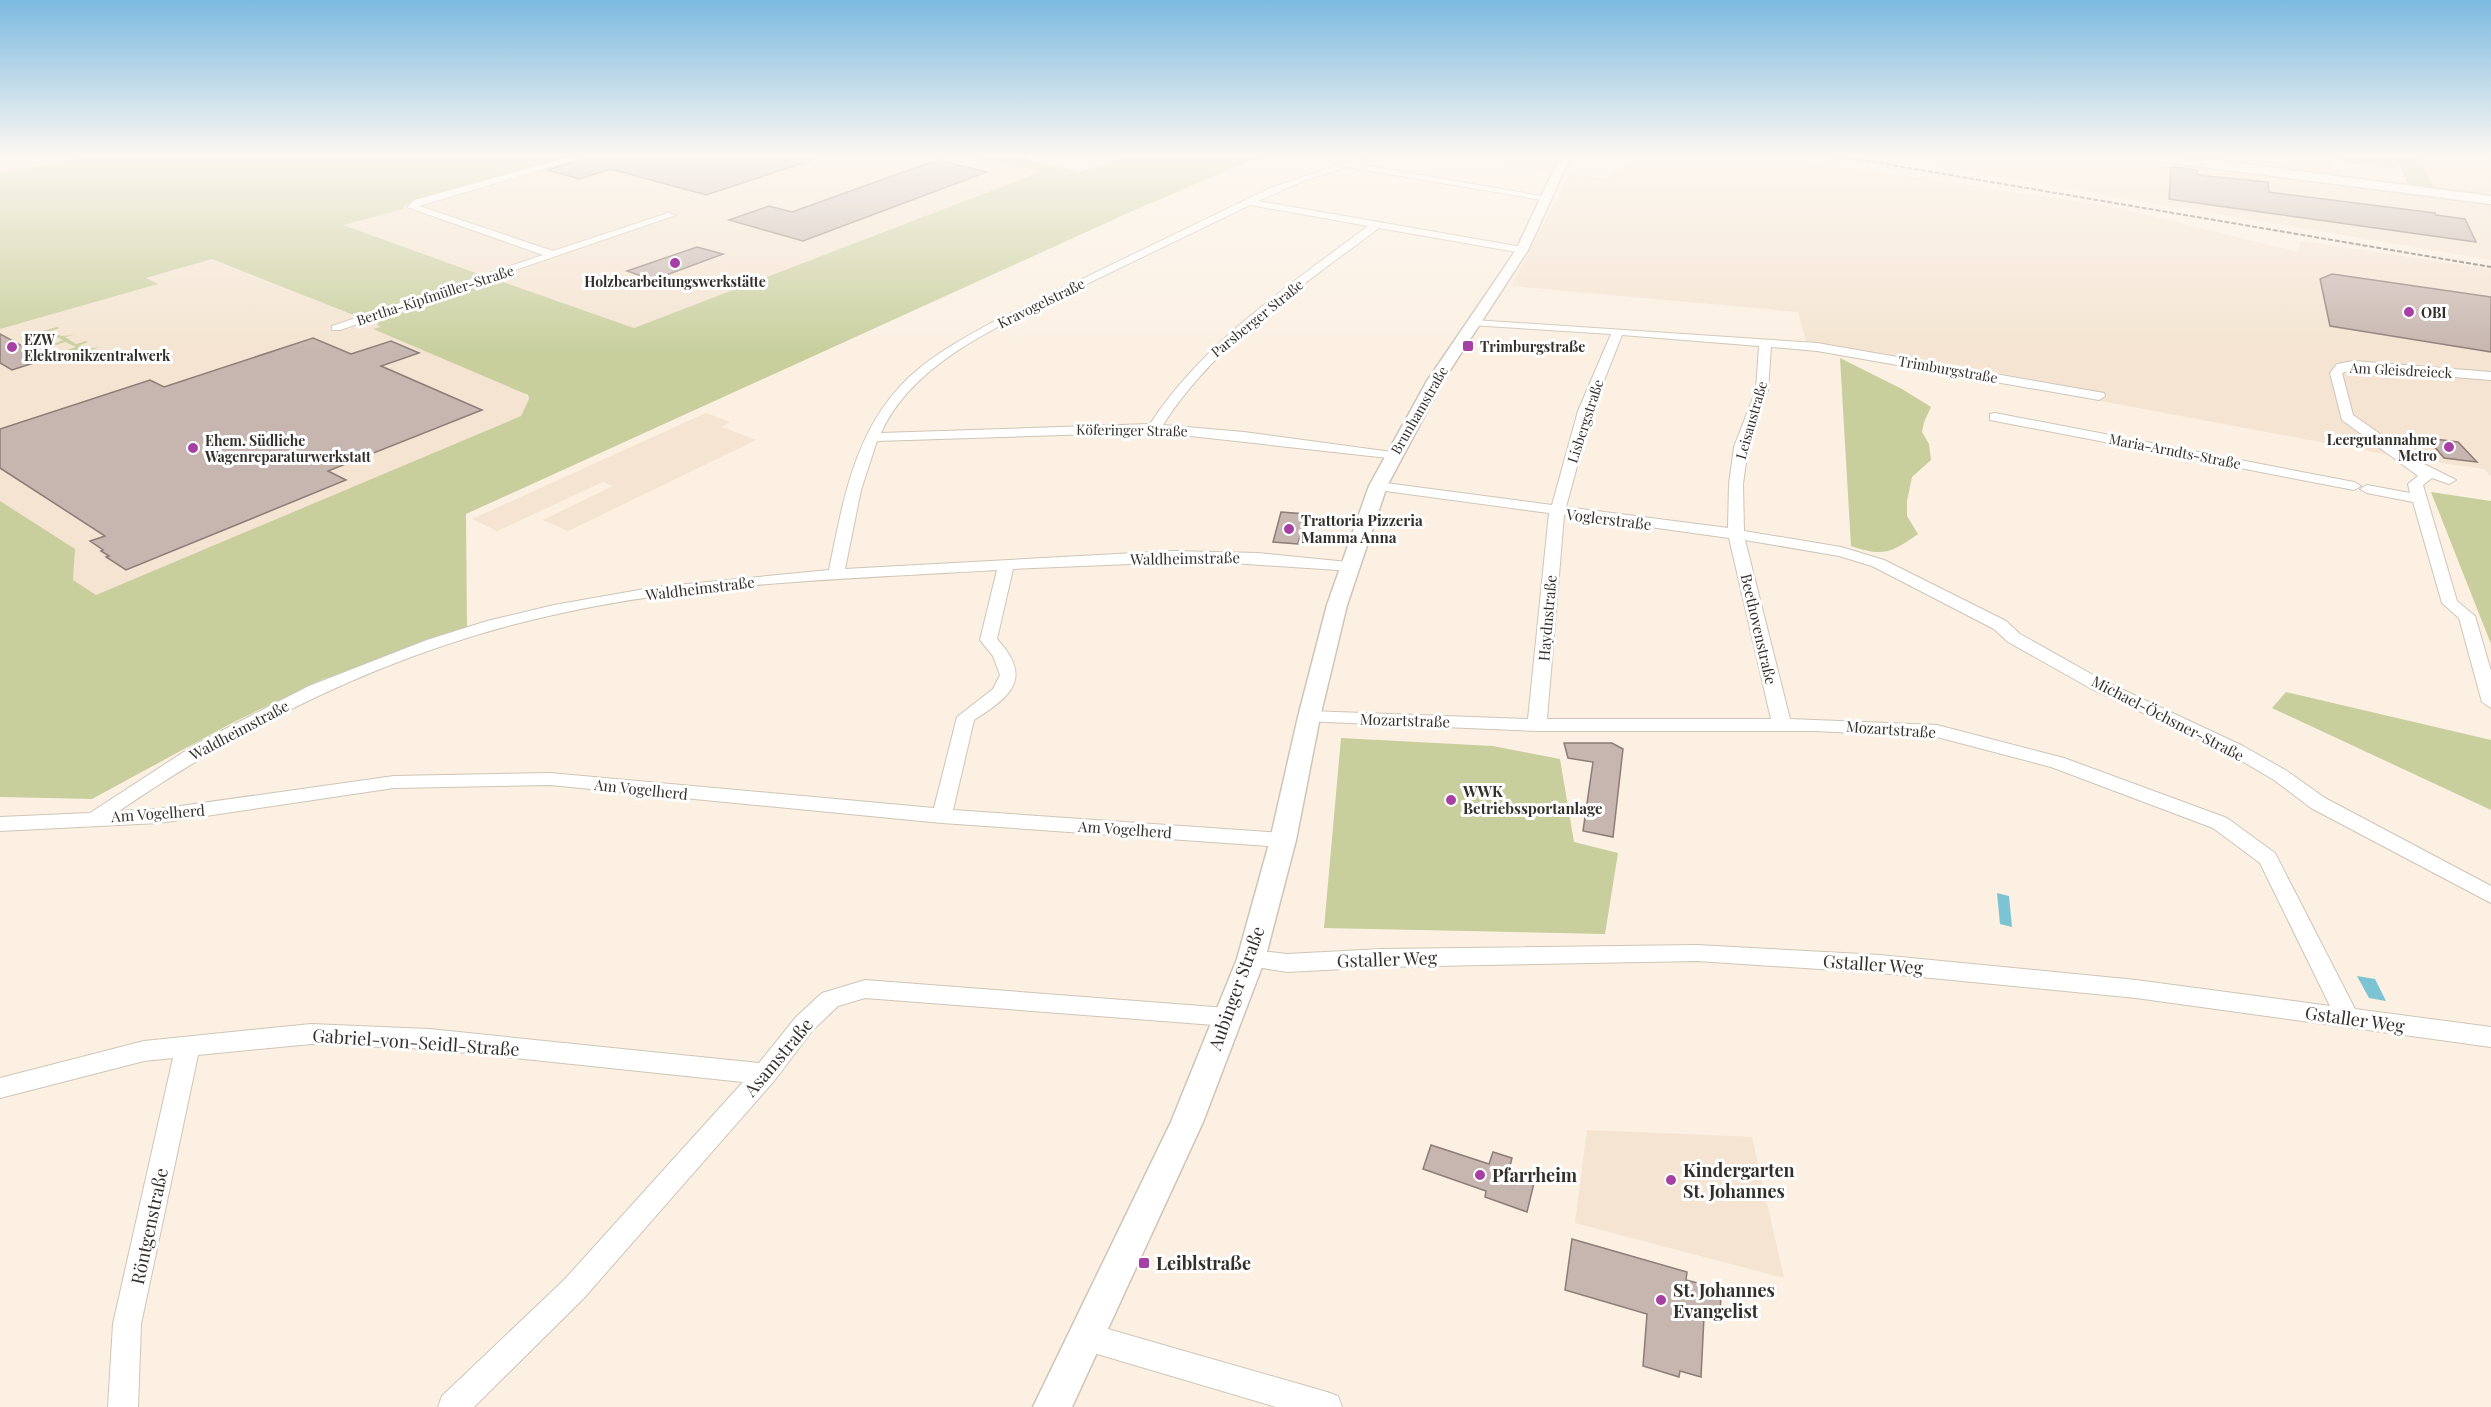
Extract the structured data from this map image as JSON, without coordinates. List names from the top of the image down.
{
  "streets": {
    "street": [
      "Bertha-Kipfmüller-Straße",
      "Kravogelstraße",
      "Parsberger Straße",
      "Trimburgstraße",
      "Am Gleisdreieck",
      "Brunhamstraße",
      "Leisaustraße",
      "Lisbergstraße",
      "Köferinger Straße",
      "Maria-Arndts-Straße",
      "Voglerstraße",
      "Waldheimstraße",
      "Haydnstraße",
      "Beethovenstraße",
      "Michael-Öchsner-Straße",
      "Mozartstraße",
      "Am Vogelherd",
      "Gstaller Weg",
      "Aubinger Straße",
      "Gabriel-von-Seidl-Straße",
      "Asamstraße",
      "Röntgenstraße"
    ]
  },
  "crossings": [
    ["Kravogelstraße", "Köferinger Straße"],
    ["Kravogelstraße", "Waldheimstraße"],
    ["Parsberger Straße", "Köferinger Straße"],
    ["Trimburgstraße", "Brunhamstraße"],
    ["Trimburgstraße", "Leisaustraße"],
    ["Trimburgstraße", "Lisbergstraße"],
    ["Brunhamstraße", "Köferinger Straße"],
    ["Brunhamstraße", "Voglerstraße"],
    ["Brunhamstraße", "Aubinger Straße"],
    ["Leisaustraße", "Voglerstraße"],
    ["Leisaustraße", "Beethovenstraße"],
    ["Lisbergstraße", "Voglerstraße"],
    ["Lisbergstraße", "Haydnstraße"],
    ["Voglerstraße", "Haydnstraße"],
    ["Voglerstraße", "Beethovenstraße"],
    ["Voglerstraße", "Michael-Öchsner-Straße"],
    ["Waldheimstraße", "Am Vogelherd"],
    ["Waldheimstraße", "Aubinger Straße"],
    ["Haydnstraße", "Mozartstraße"],
    ["Beethovenstraße", "Mozartstraße"],
    ["Mozartstraße", "Gstaller Weg"],
    ["Mozartstraße", "Aubinger Straße"],
    ["Am Vogelherd", "Aubinger Straße"],
    ["Gstaller Weg", "Aubinger Straße"],
    ["Aubinger Straße", "Asamstraße"],
    ["Gabriel-von-Seidl-Straße", "Asamstraße"],
    ["Gabriel-von-Seidl-Straße", "Röntgenstraße"]
  ],
  "places": {
    "other": [
      "Holzbearbeitungswerkstätte",
      "OBI",
      "EZW Elektronikzentralwerk",
      "Leergutannahme Metro",
      "Ehem. Südliche Wagenreparaturwerkstatt",
      "Trattoria Pizzeria Mamma Anna",
      "WWK Betriebssportanlage",
      "Pfarrheim",
      "Kindergarten St. Johannes",
      "St. Johannes Evangelist"
    ],
    "transit": ["Trimburgstraße", "Leiblstraße"]
  }
}
